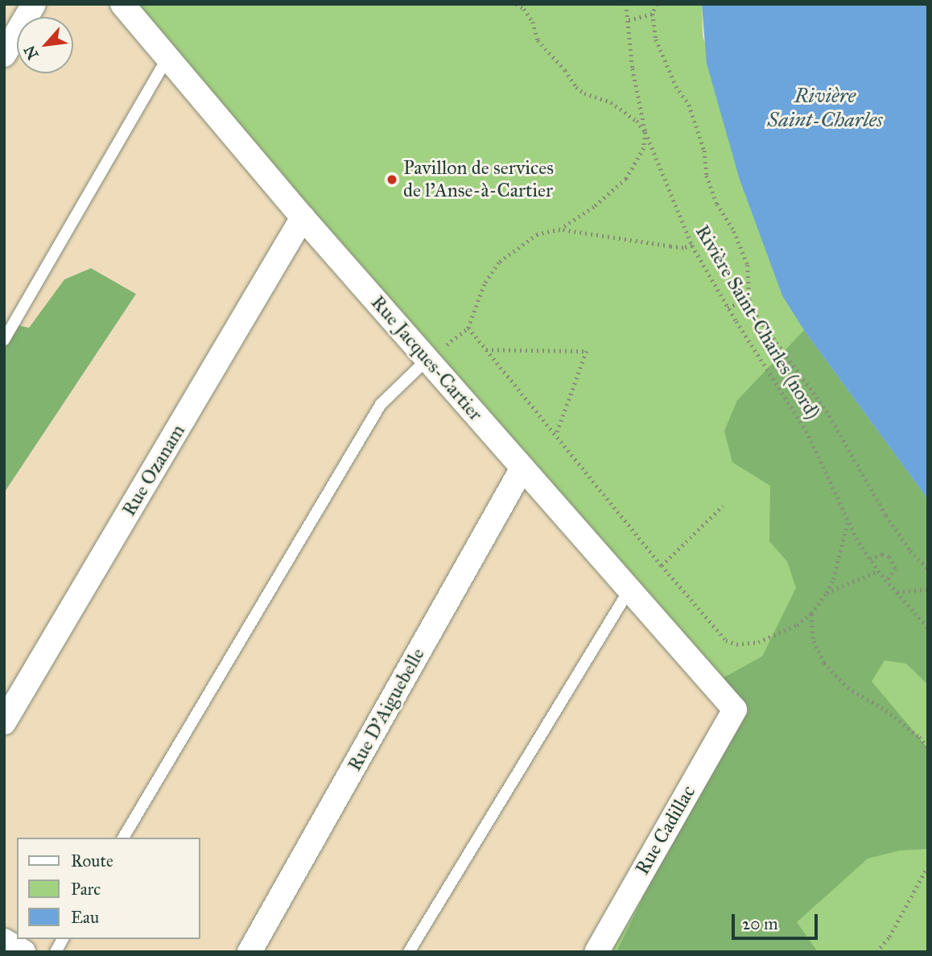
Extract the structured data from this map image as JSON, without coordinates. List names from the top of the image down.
{
  "streets": {
    "street": [
      "Rue Jacques-Cartier",
      "Rue Ozanam",
      "Rue D'Aiguebelle",
      "Rue Cadillac"
    ],
    "path": ["Rivière Saint-Charles (nord)"]
  },
  "crossings": [
    ["Rue Jacques-Cartier", "Rue Ozanam"],
    ["Rue Jacques-Cartier", "Rue D'Aiguebelle"],
    ["Rue Jacques-Cartier", "Rue Cadillac"]
  ],
  "water": ["Rivière Saint-Charles"],
  "places": ["Pavillon de services de l'Anse-à-Cartier"],
  "legend": ["Route", "Parc", "Eau"],
  "scale_bar": "20 m",
  "north": "bottom left"
}
